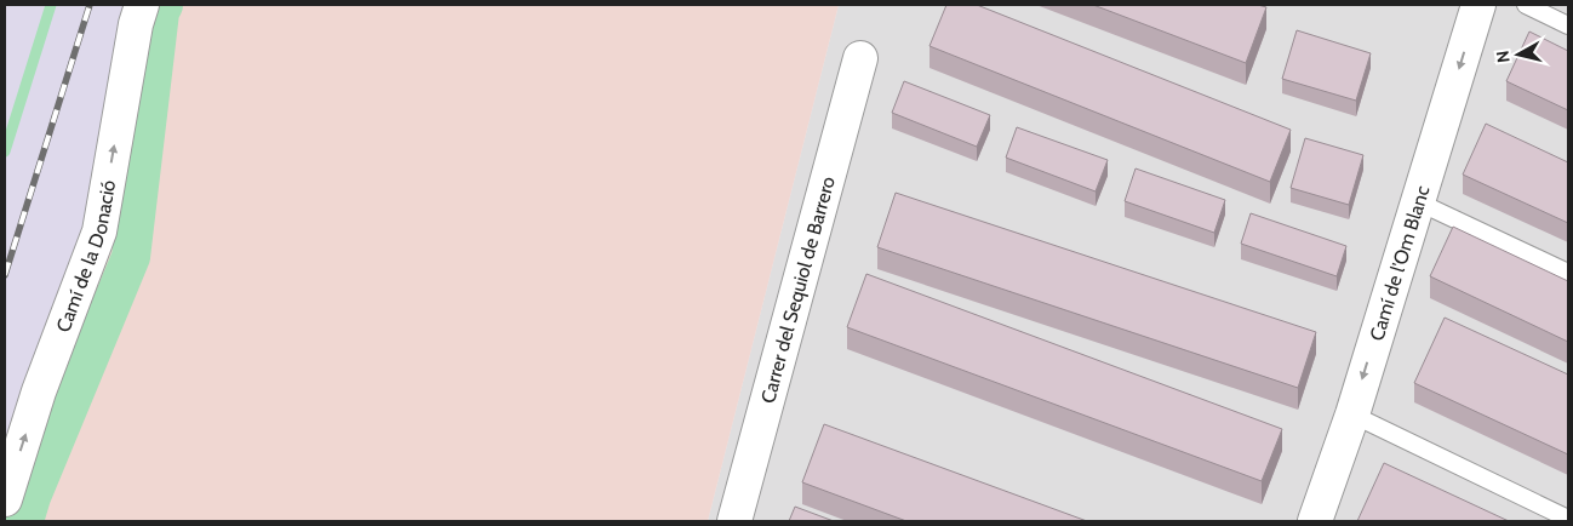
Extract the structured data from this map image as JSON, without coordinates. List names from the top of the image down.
{
  "streets": {
    "street": ["Camí de la Donació", "Camí de l'Om Blanc", "Carrer del Sequiol de Barrero"]
  },
  "one_way": ["Camí de la Donació", "Camí de l'Om Blanc"],
  "north": "left"
}
